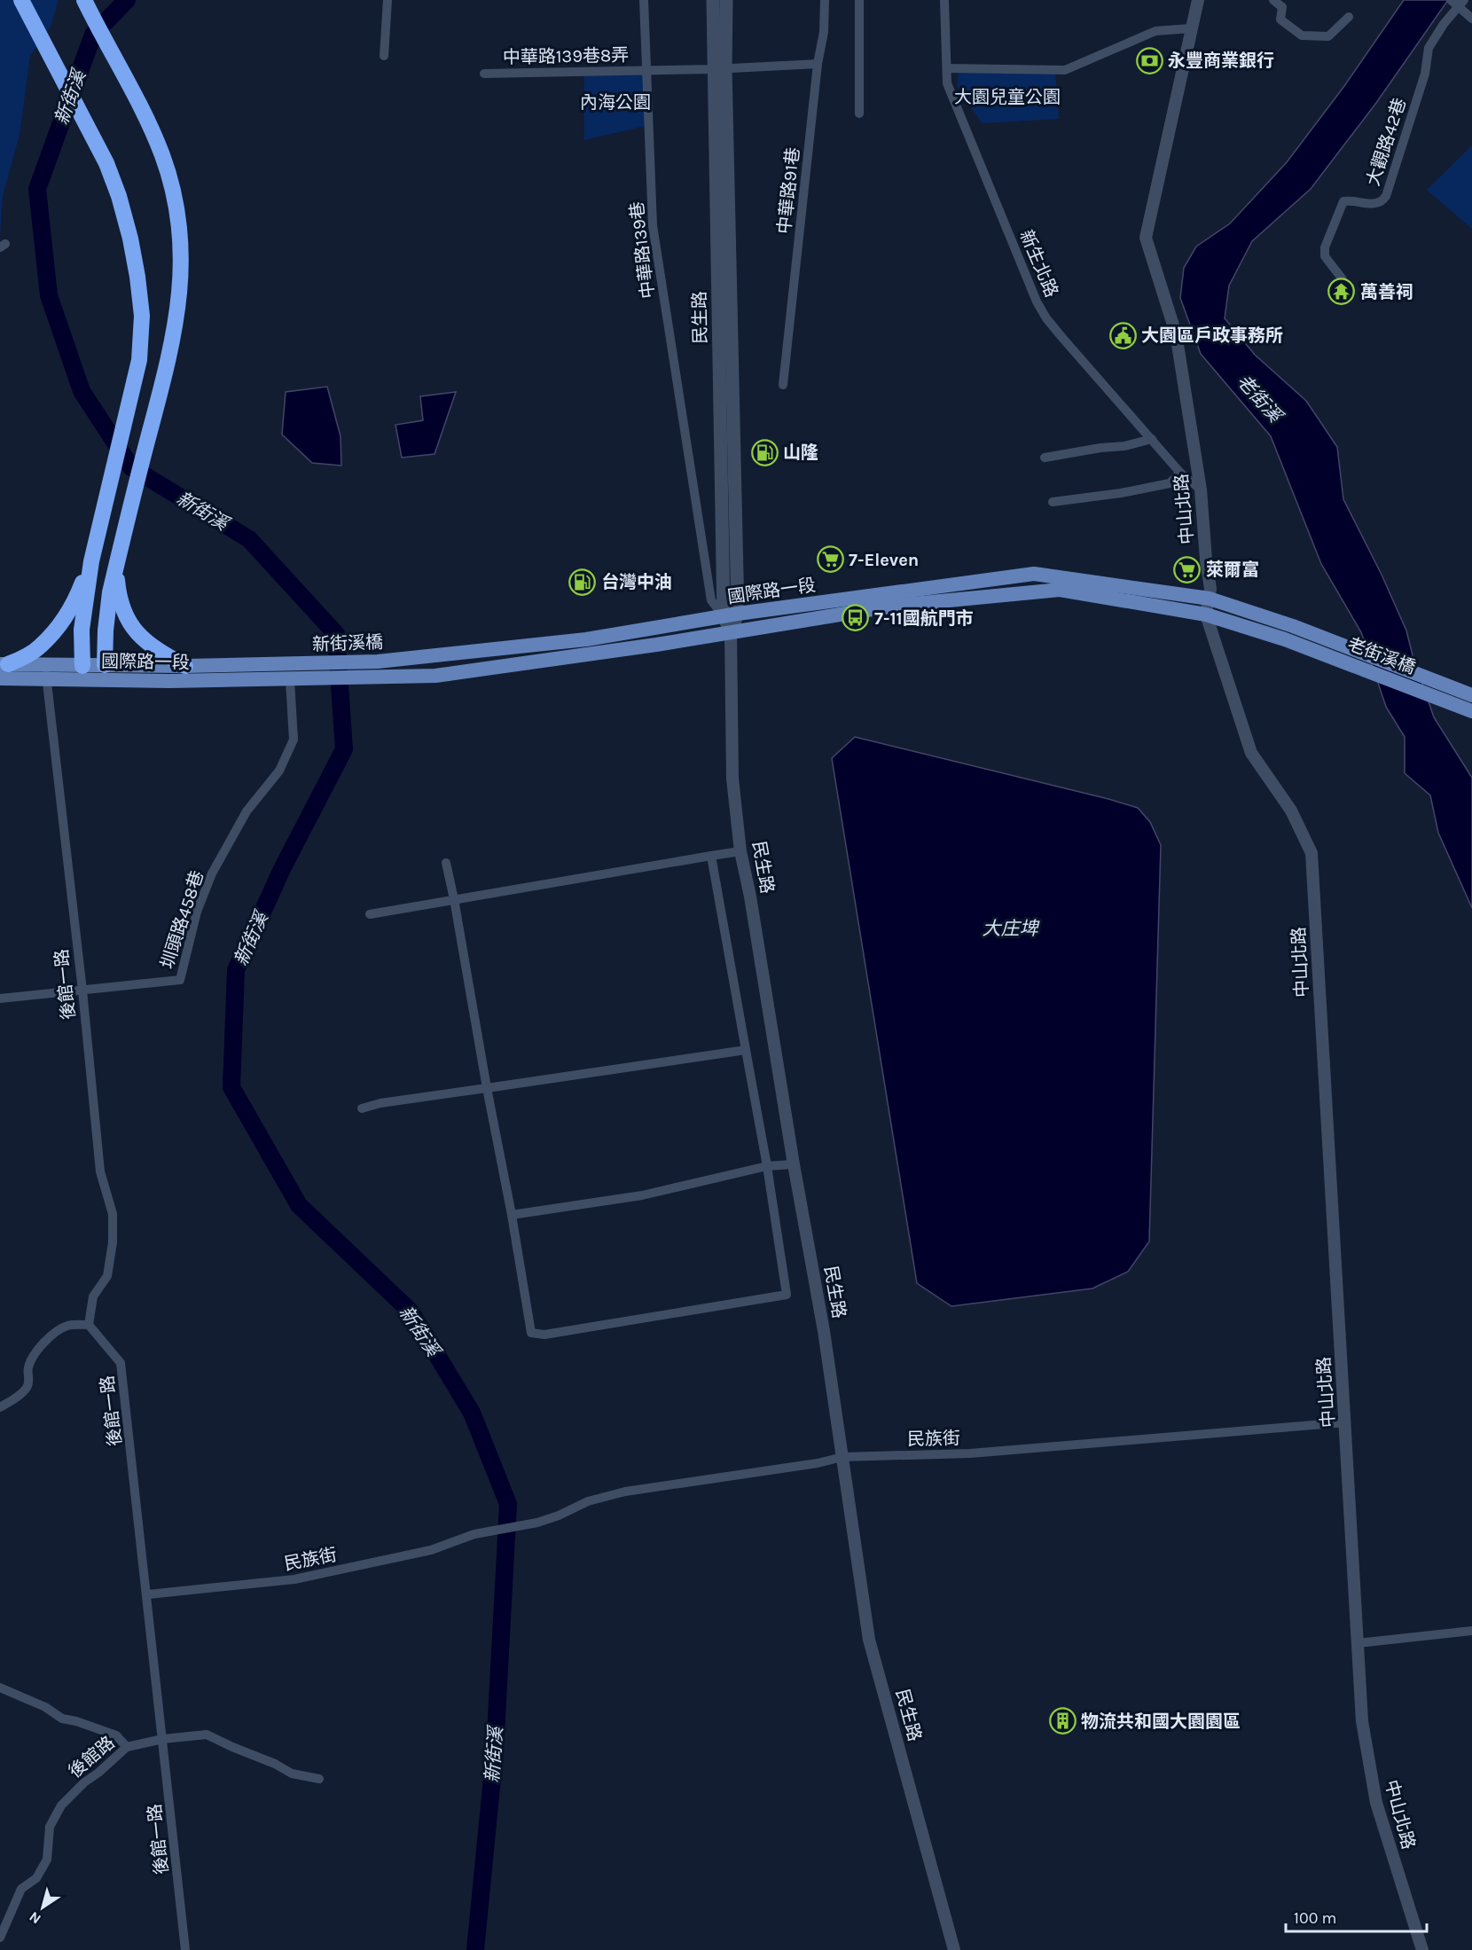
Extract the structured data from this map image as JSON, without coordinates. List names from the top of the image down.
{
  "streets": {
    "main road": [
      "民生路",
      "國際路一段",
      "新街溪橋",
      "老街溪橋"
    ],
    "street": [
      "中華路139巷8弄",
      "大觀路42巷",
      "中華路91巷",
      "中華路139巷",
      "新生北路",
      "中山北路",
      "圳頭路458巷",
      "後館一路",
      "民族街",
      "後館路"
    ]
  },
  "crossings": [
    ["中華路139巷8弄", "中華路91巷"],
    ["中華路139巷8弄", "中華路139巷"],
    ["中華路139巷8弄", "民生路"],
    ["中華路139巷", "民生路"],
    ["中華路139巷", "國際路一段"],
    ["新生北路", "中山北路"],
    ["民生路", "國際路一段"],
    ["民生路", "民族街"],
    ["中山北路", "國際路一段"],
    ["中山北路", "民族街"],
    ["國際路一段", "新街溪橋"],
    ["國際路一段", "老街溪橋"],
    ["國際路一段", "圳頭路458巷"],
    ["國際路一段", "後館一路"],
    ["新街溪橋", "圳頭路458巷"],
    ["圳頭路458巷", "後館一路"],
    ["後館一路", "民族街"],
    ["後館一路", "後館路"]
  ],
  "water": ["新街溪", "老街溪", "大庄埤"],
  "parks": ["大園兒童公園", "內海公園"],
  "places": {
    "bank": ["永豐商業銀行"],
    "temple": ["萬善祠"],
    "public building": ["大園區戶政事務所"],
    "fuel station": ["山隆", "台灣中油"],
    "supermarket": ["7-Eleven", "萊爾富"],
    "bus stop": ["7-11國航門市"],
    "building": ["物流共和國大園園區"]
  },
  "scale_bar": "100 m",
  "north": "bottom left"
}
